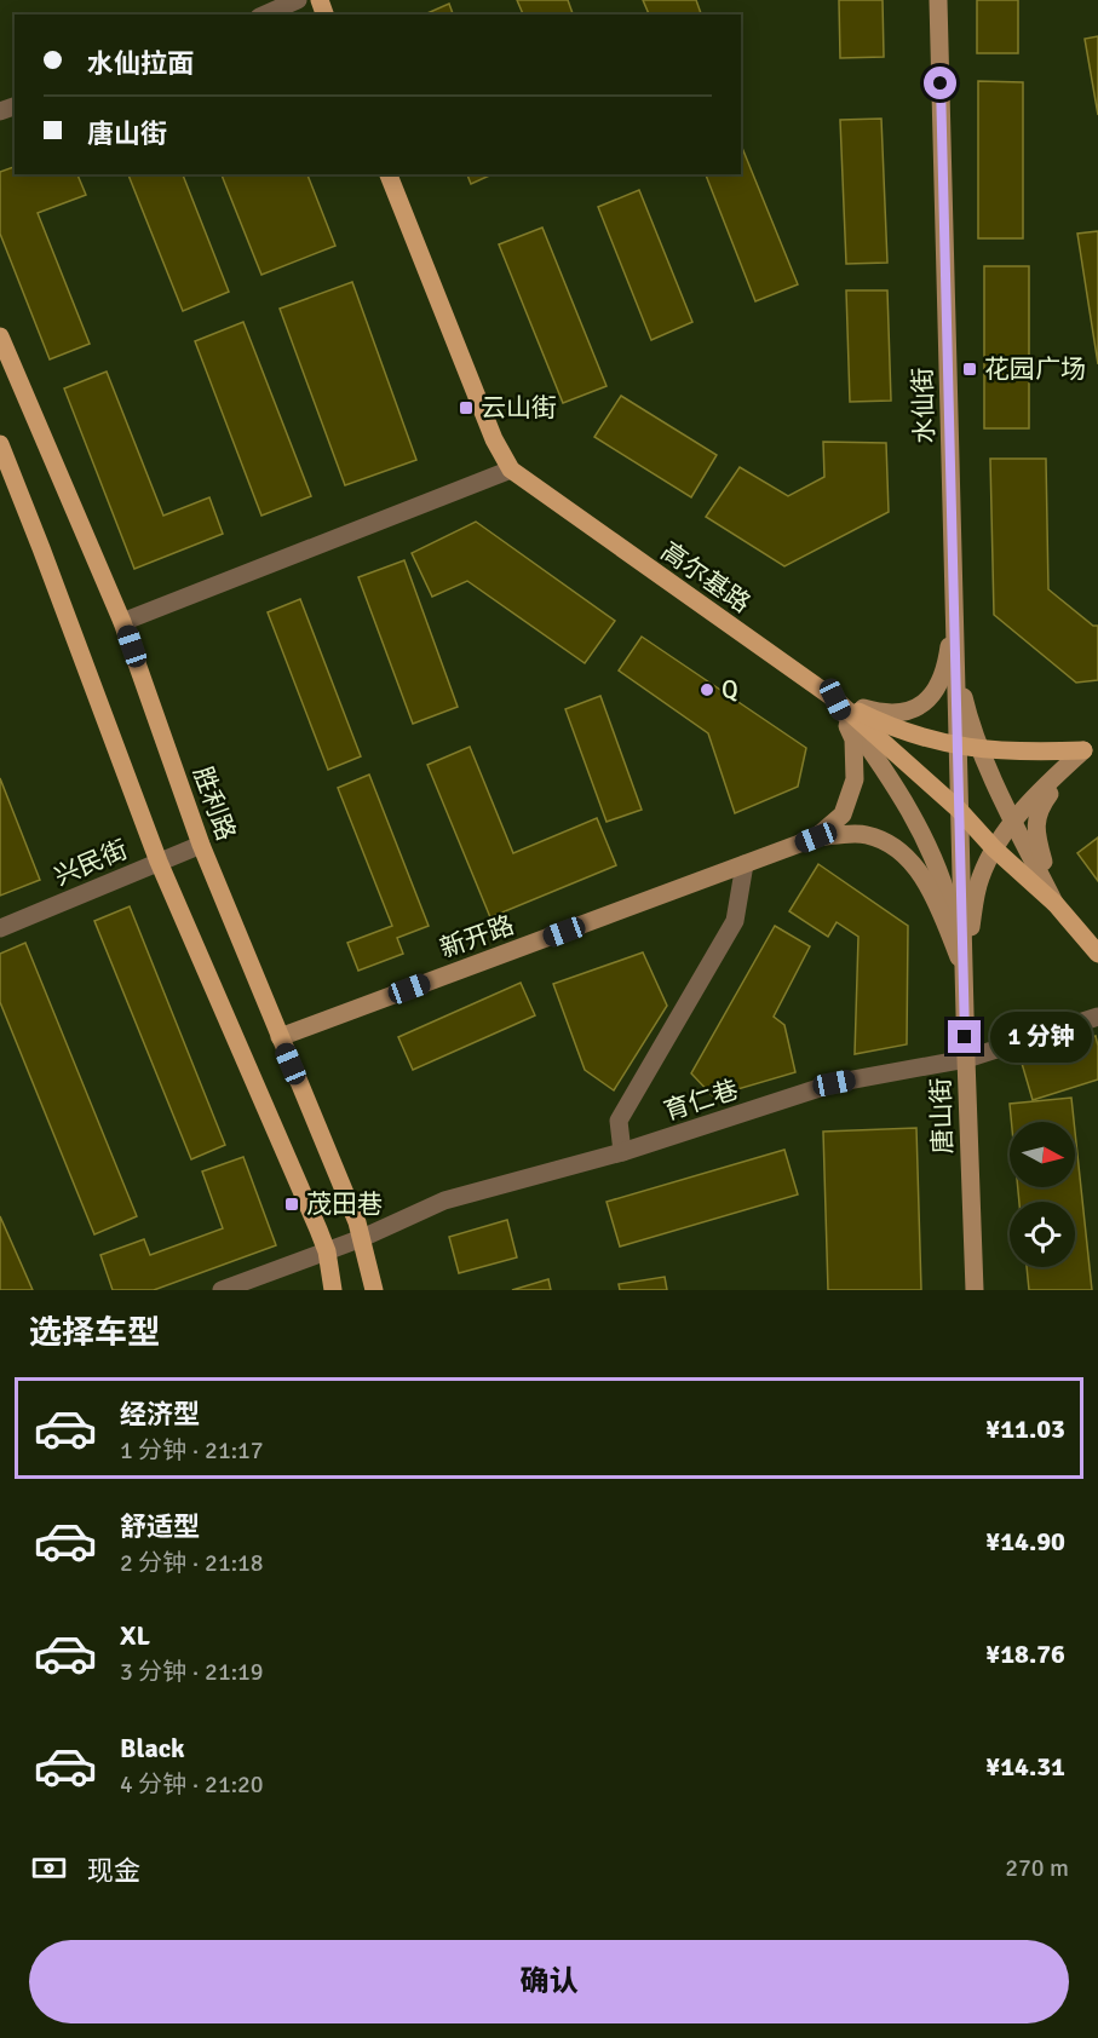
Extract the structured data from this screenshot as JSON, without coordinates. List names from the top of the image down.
{
  "streets": {
    "main road": [
      "水仙街",
      "高尔基路",
      "胜利路",
      "新开路",
      "唐山街"
    ],
    "street": ["兴民街", "育仁巷"]
  },
  "crossings": [
    ["水仙街", "高尔基路"],
    ["水仙街", "唐山街"],
    ["高尔基路", "唐山街"],
    ["胜利路", "兴民街"],
    ["胜利路", "新开路"],
    ["胜利路", "育仁巷"],
    ["育仁巷", "唐山街"]
  ],
  "places": {
    "transit": ["花园广场", "云山街", "茂田巷"],
    "other": ["Q"]
  },
  "north": "right",
  "page": {
    "banner": ["水仙拉面", "唐山街"],
    "bubble": "1 分钟",
    "heading": "选择车型",
    "list": [
      {
        "name": "经济型",
        "note": "1 分钟 · 21:17",
        "value": "¥11.03"
      },
      {
        "name": "舒适型",
        "note": "2 分钟 · 21:18",
        "value": "¥14.90"
      },
      {
        "name": "XL",
        "note": "3 分钟 · 21:19",
        "value": "¥18.76"
      },
      {
        "name": "Black",
        "note": "4 分钟 · 21:20",
        "value": "¥14.31"
      }
    ],
    "pay": ["现金", "270 m"],
    "buttons": "确认"
  }
}
